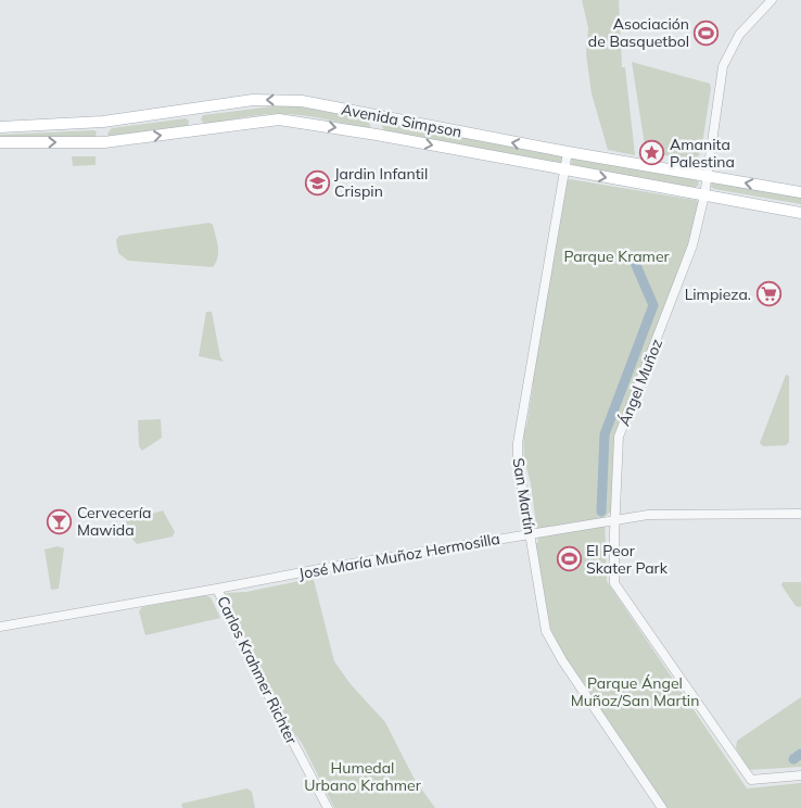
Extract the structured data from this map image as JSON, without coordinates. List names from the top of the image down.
{
  "streets": {
    "main road": ["Avenida Simpson"],
    "street": [
      "Ángel Muñoz",
      "San Martín",
      "José María Muñoz Hermosilla",
      "Carlos Krahmer Richter"
    ]
  },
  "crossings": [
    ["Avenida Simpson", "Ángel Muñoz"],
    ["Avenida Simpson", "San Martín"],
    ["Ángel Muñoz", "José María Muñoz Hermosilla"],
    ["San Martín", "José María Muñoz Hermosilla"],
    ["José María Muñoz Hermosilla", "Carlos Krahmer Richter"]
  ],
  "parks": ["Parque Kramer", "Parque Ángel Muñoz/San Martin", "Humedal Urbano Krahmer"],
  "places": {
    "sports": ["Asociación de Basquetbol", "El Peor Skater Park"],
    "place": ["Amanita Palestina"],
    "school or university": ["Jardin Infantil Crispin"],
    "supermarket": ["Limpieza."],
    "bar": ["Cervecería Mawida"]
  }
}
